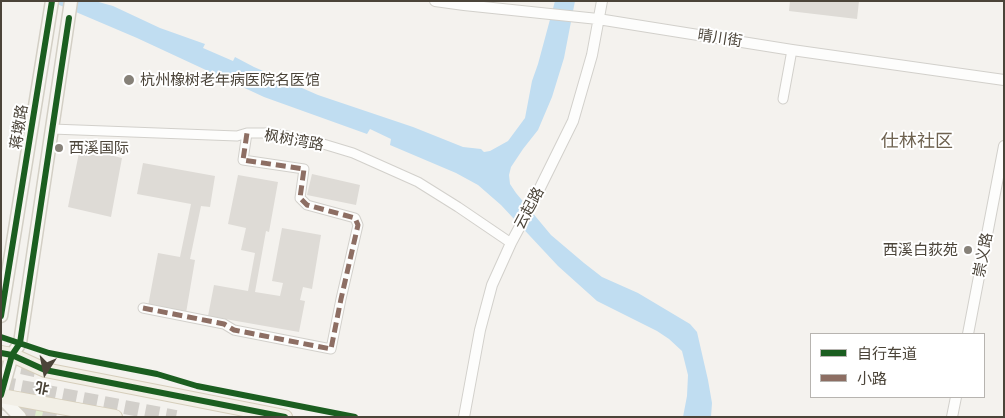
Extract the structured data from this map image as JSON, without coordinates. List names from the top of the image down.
{
  "streets": {
    "main road": ["蒋墩路"],
    "street": [
      "晴川街",
      "枫树湾路",
      "云起路",
      "崇义路"
    ]
  },
  "crossings": [
    ["晴川街", "云起路"],
    ["枫树湾路", "云起路"]
  ],
  "districts": ["仕林社区"],
  "places": ["杭州橡树老年病医院名医馆", "西溪国际", "西溪白荻苑"],
  "legend": ["自行车道", "小路"],
  "north": "bottom"
}
